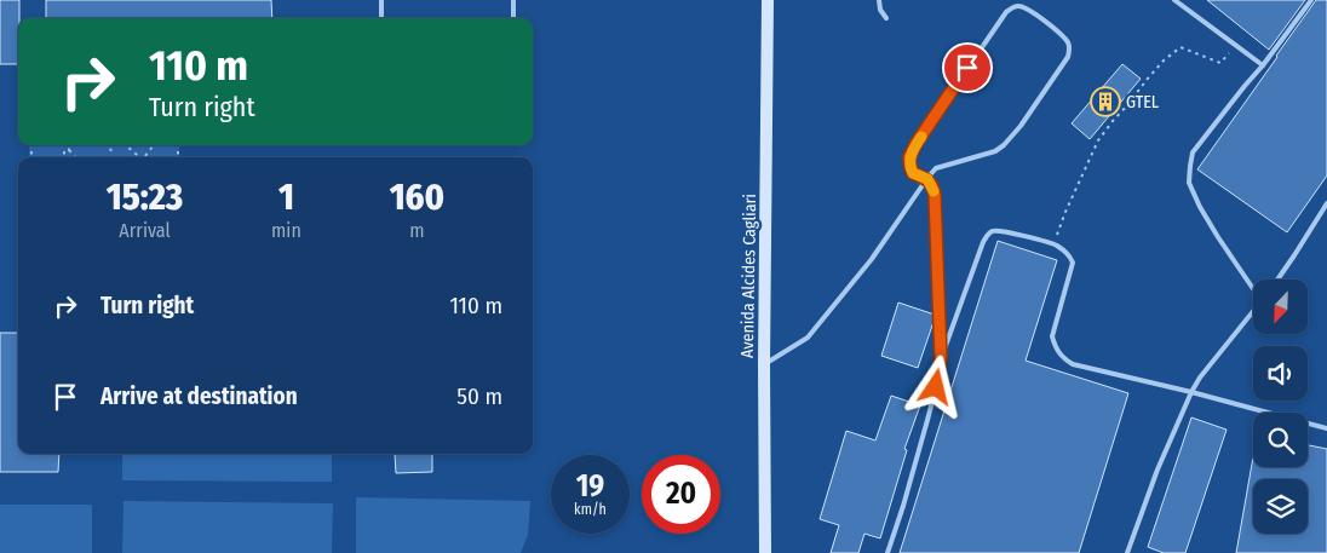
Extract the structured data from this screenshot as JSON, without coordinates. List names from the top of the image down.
{
  "streets": {
    "main road": ["Avenida Alcides Cagliari"]
  },
  "places": {
    "building": ["GTEL"]
  },
  "north": "bottom left",
  "page": {
    "turn": ["110 m", "Turn right"],
    "eta": [
      "15:23",
      "Arrival",
      "1",
      "min",
      "160",
      "m"
    ],
    "list": [
      {
        "name": "Turn right",
        "value": "110 m"
      },
      {
        "name": "Arrive at destination",
        "value": "50 m"
      }
    ],
    "speed": "19 km/h",
    "limit": "20"
  }
}
